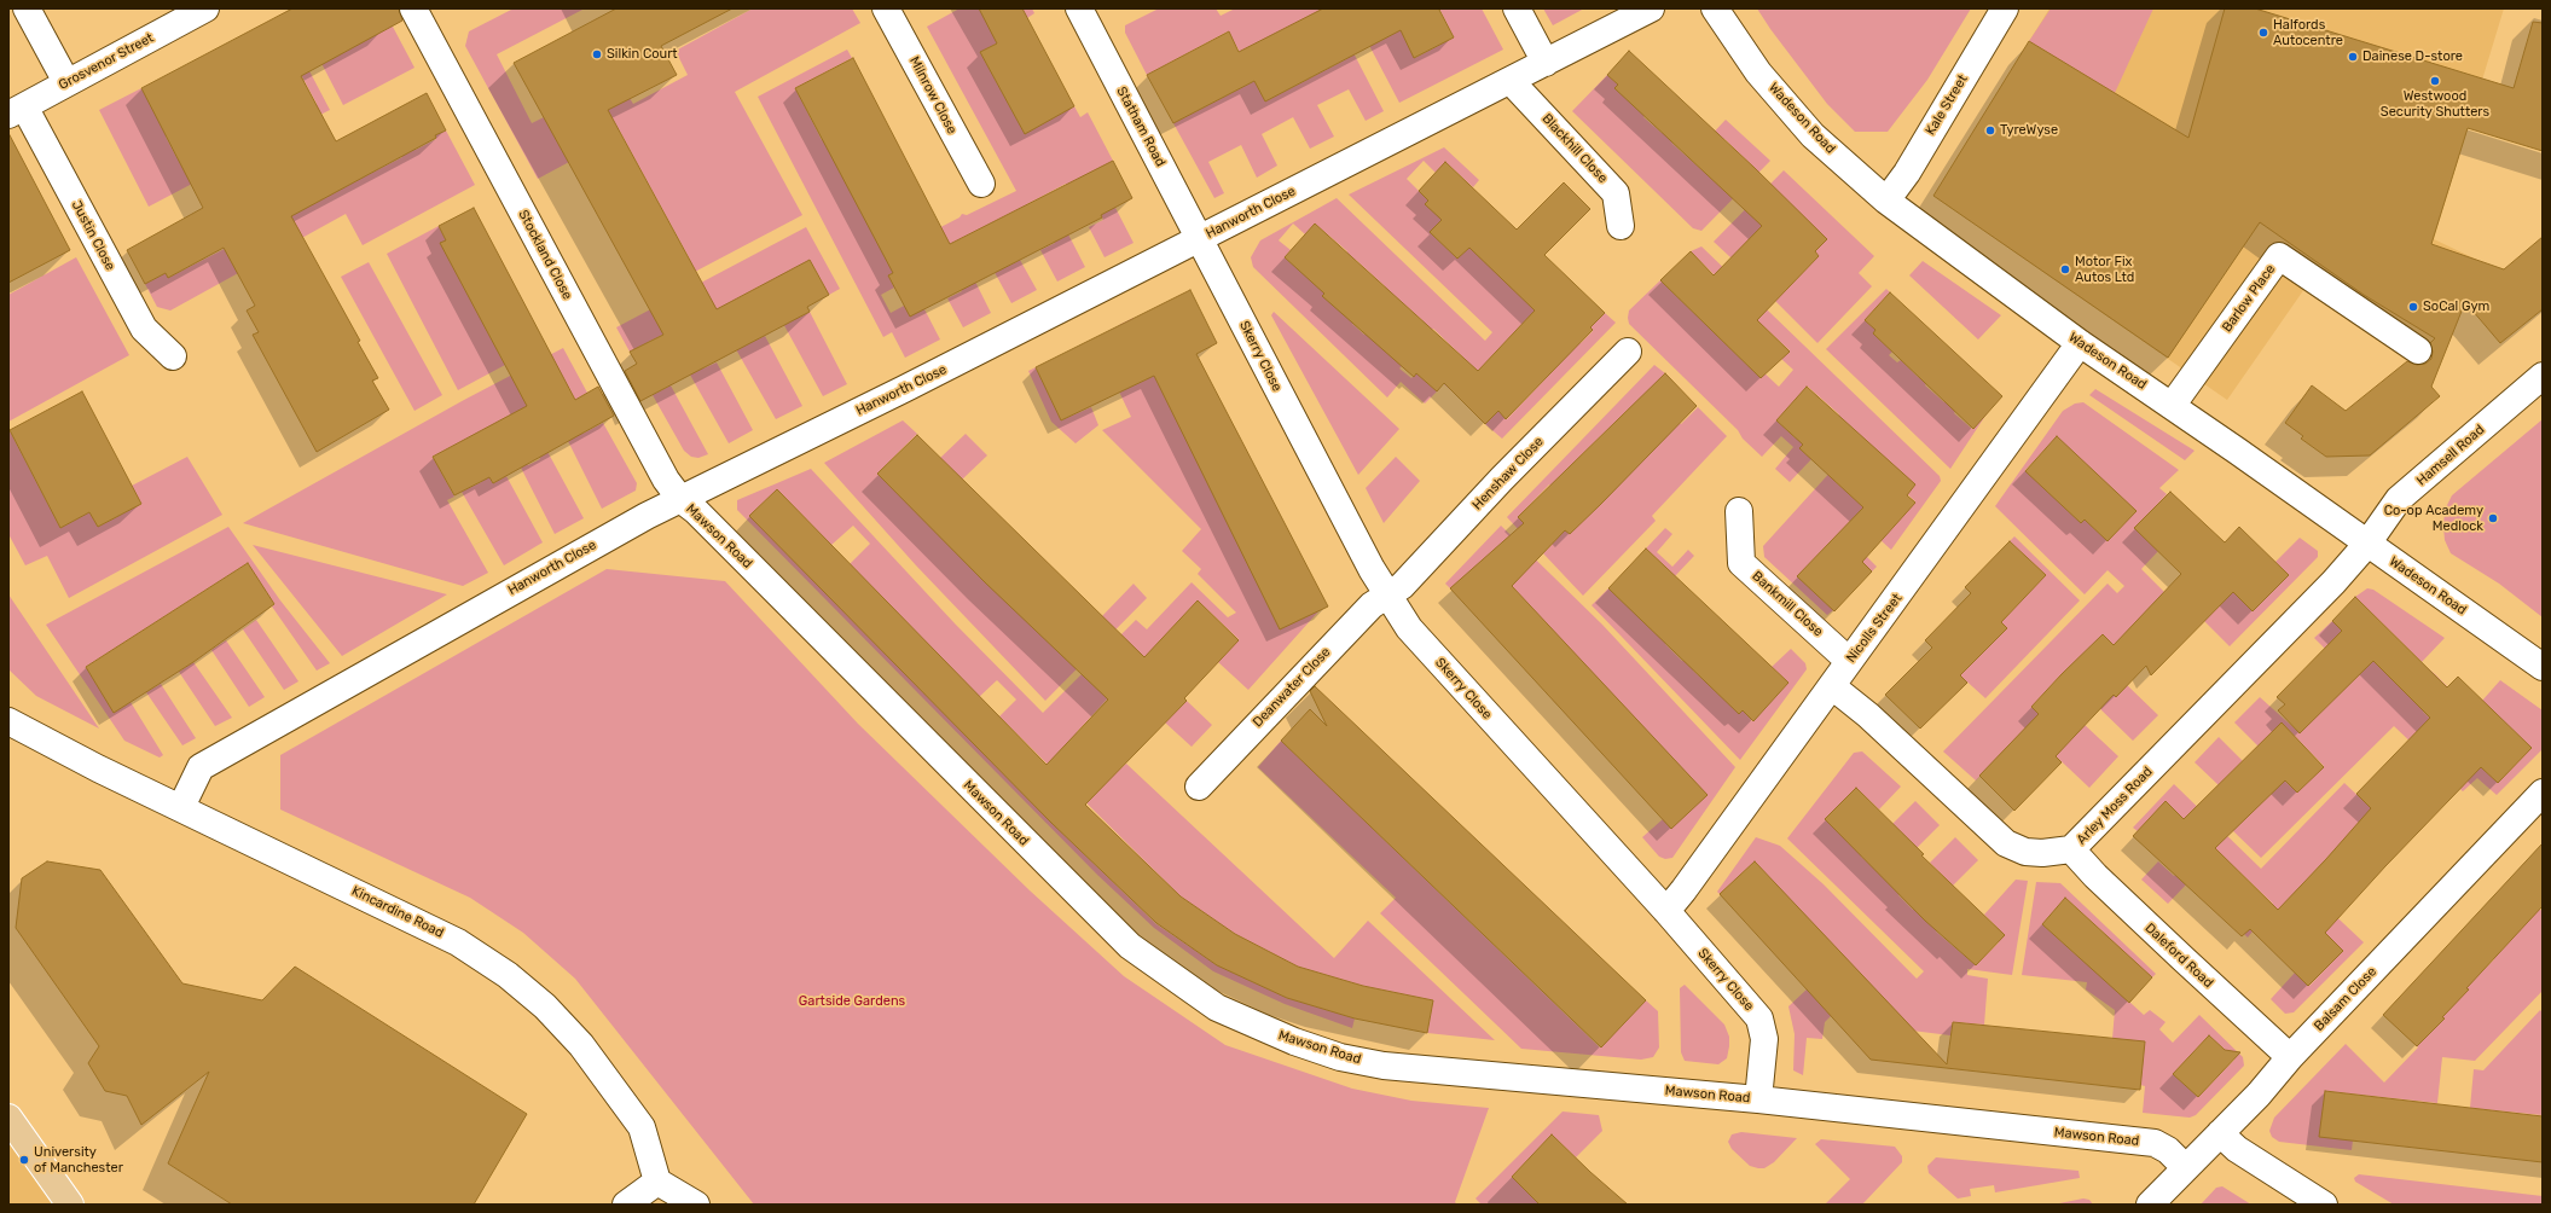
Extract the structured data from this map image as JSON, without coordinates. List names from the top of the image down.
{
  "streets": {
    "street": [
      "Grosvenor Street",
      "Milnrow Close",
      "Kale Street",
      "Wadeson Road",
      "Statham Road",
      "Blackhill Close",
      "Hanworth Close",
      "Justin Close",
      "Stockland Close",
      "Barlow Place",
      "Skerry Close",
      "Hamsell Road",
      "Henshaw Close",
      "Mawson Road",
      "Bankmill Close",
      "Nicolls Street",
      "Deanwater Close",
      "Arley Moss Road",
      "Kincardine Road",
      "Daleford Road",
      "Balsam Close"
    ]
  },
  "crossings": [
    ["Grosvenor Street", "Justin Close"],
    ["Kale Street", "Wadeson Road"],
    ["Wadeson Road", "Barlow Place"],
    ["Wadeson Road", "Hamsell Road"],
    ["Wadeson Road", "Nicolls Street"],
    ["Wadeson Road", "Arley Moss Road"],
    ["Statham Road", "Hanworth Close"],
    ["Statham Road", "Skerry Close"],
    ["Blackhill Close", "Hanworth Close"],
    ["Hanworth Close", "Stockland Close"],
    ["Hanworth Close", "Skerry Close"],
    ["Hanworth Close", "Mawson Road"],
    ["Hanworth Close", "Kincardine Road"],
    ["Stockland Close", "Mawson Road"],
    ["Skerry Close", "Henshaw Close"],
    ["Skerry Close", "Mawson Road"],
    ["Skerry Close", "Nicolls Street"],
    ["Skerry Close", "Deanwater Close"],
    ["Hamsell Road", "Arley Moss Road"],
    ["Henshaw Close", "Deanwater Close"],
    ["Mawson Road", "Balsam Close"],
    ["Bankmill Close", "Nicolls Street"],
    ["Nicolls Street", "Arley Moss Road"],
    ["Arley Moss Road", "Daleford Road"],
    ["Daleford Road", "Balsam Close"]
  ],
  "parks": ["Gartside Gardens"],
  "places": [
    "Halfords Autocentre",
    "Silkin Court",
    "Dainese D-store",
    "Westwood Security Shutters",
    "TyreWyse",
    "Motor Fix Autos Ltd",
    "SoCal Gym",
    "Co-op Academy Medlock",
    "University of Manchester"
  ]
}
